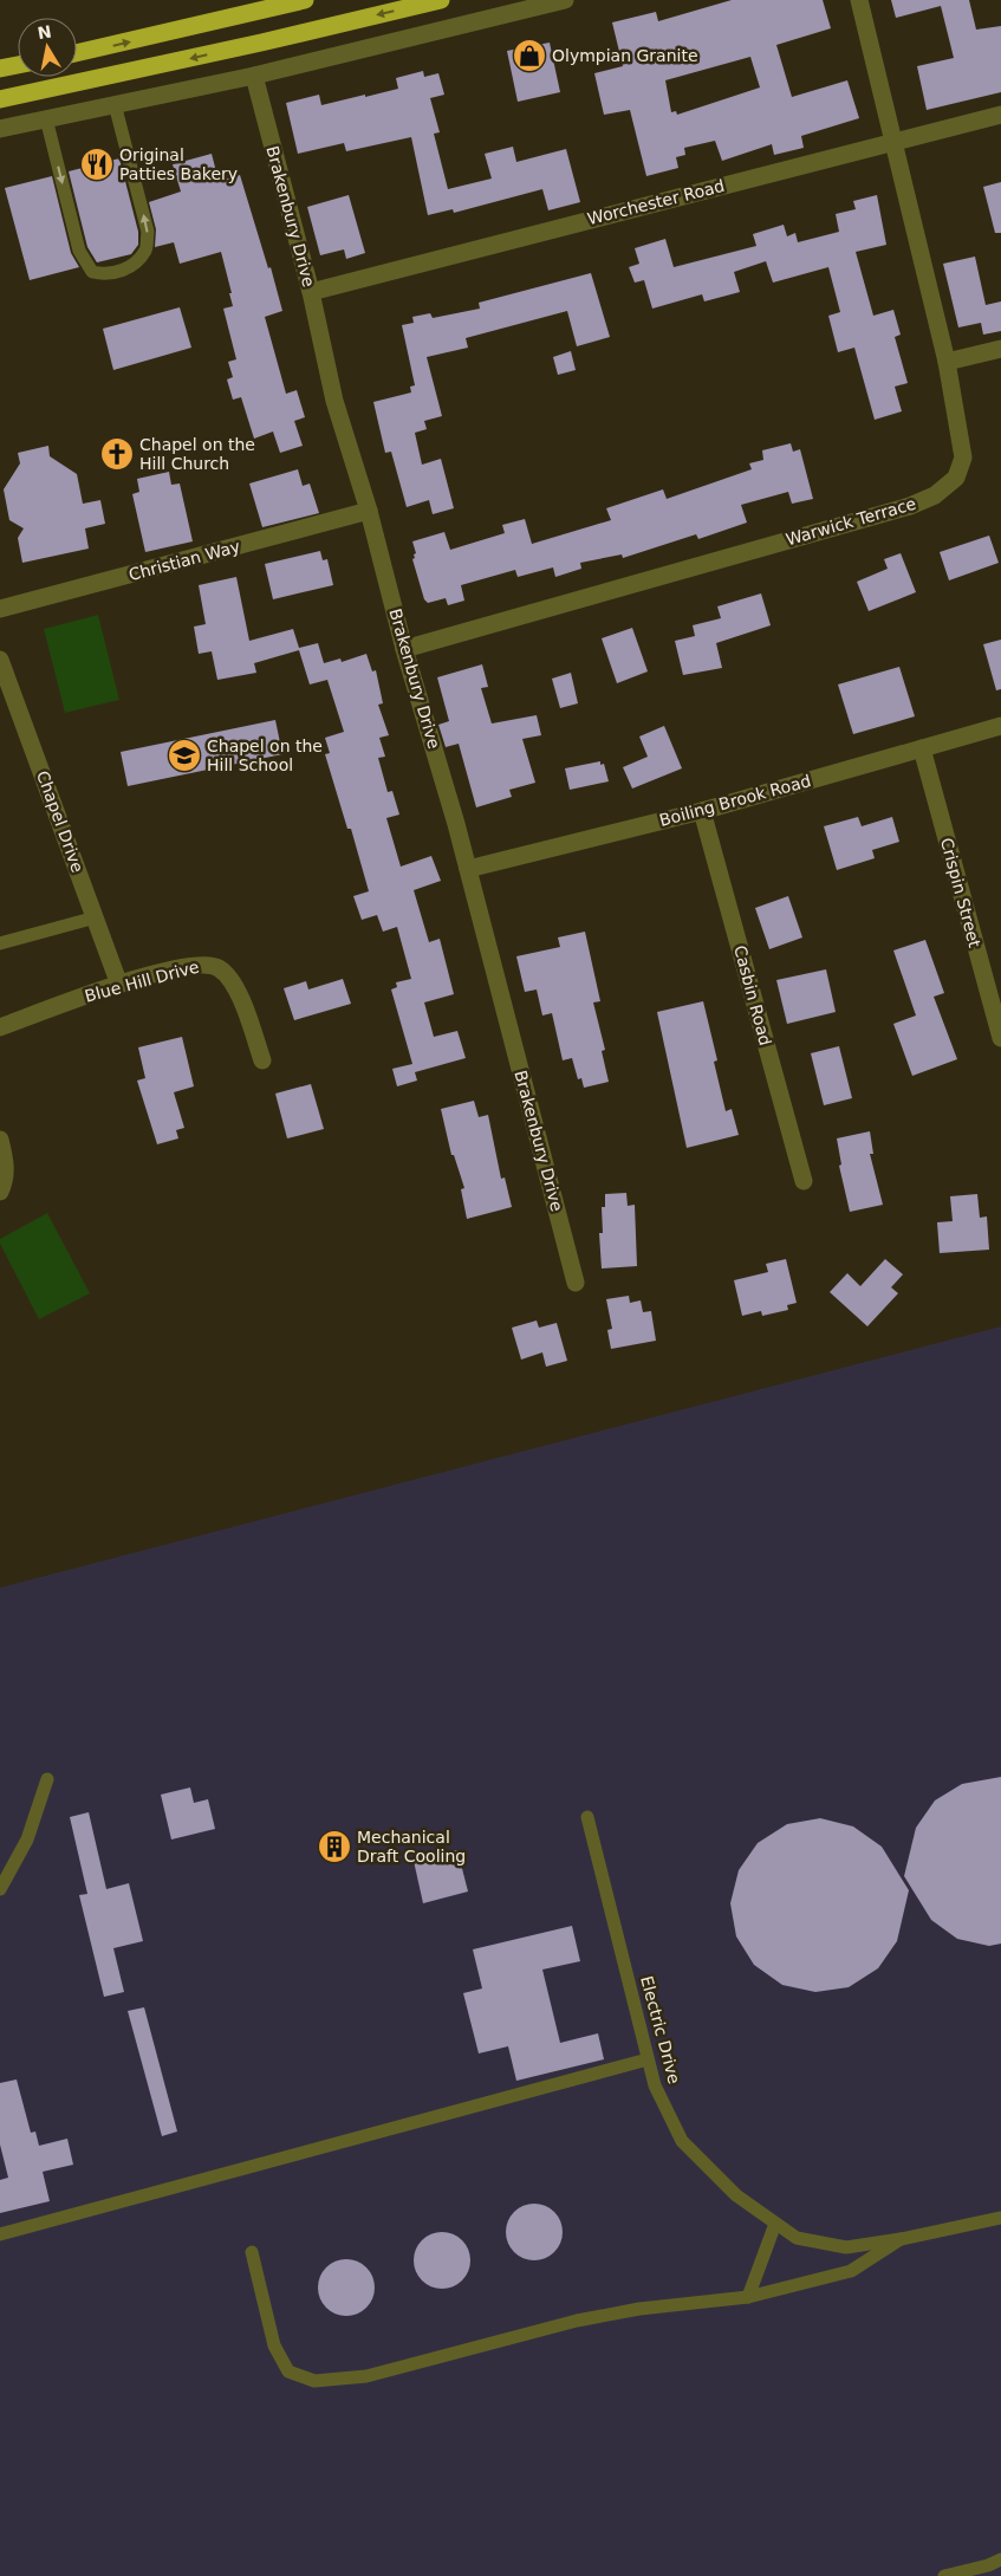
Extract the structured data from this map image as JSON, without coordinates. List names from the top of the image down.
{
  "streets": {
    "street": [
      "Worchester Road",
      "Brakenbury Drive",
      "Warwick Terrace",
      "Christian Way",
      "Boiling Brook Road",
      "Chapel Drive",
      "Crispin Street",
      "Blue Hill Drive",
      "Casbin Road"
    ],
    "lane": ["Electric Drive"]
  },
  "crossings": [
    ["Worchester Road", "Brakenbury Drive"],
    ["Worchester Road", "Warwick Terrace"],
    ["Brakenbury Drive", "Warwick Terrace"],
    ["Brakenbury Drive", "Christian Way"],
    ["Brakenbury Drive", "Boiling Brook Road"],
    ["Boiling Brook Road", "Crispin Street"],
    ["Boiling Brook Road", "Casbin Road"],
    ["Chapel Drive", "Blue Hill Drive"]
  ],
  "places": {
    "shop": ["Olympian Granite"],
    "restaurant": ["Original Patties Bakery"],
    "church": ["Chapel on the Hill Church"],
    "school or university": ["Chapel on the Hill School"],
    "building": ["Mechanical Draft Cooling"]
  },
  "north": "top"
}
